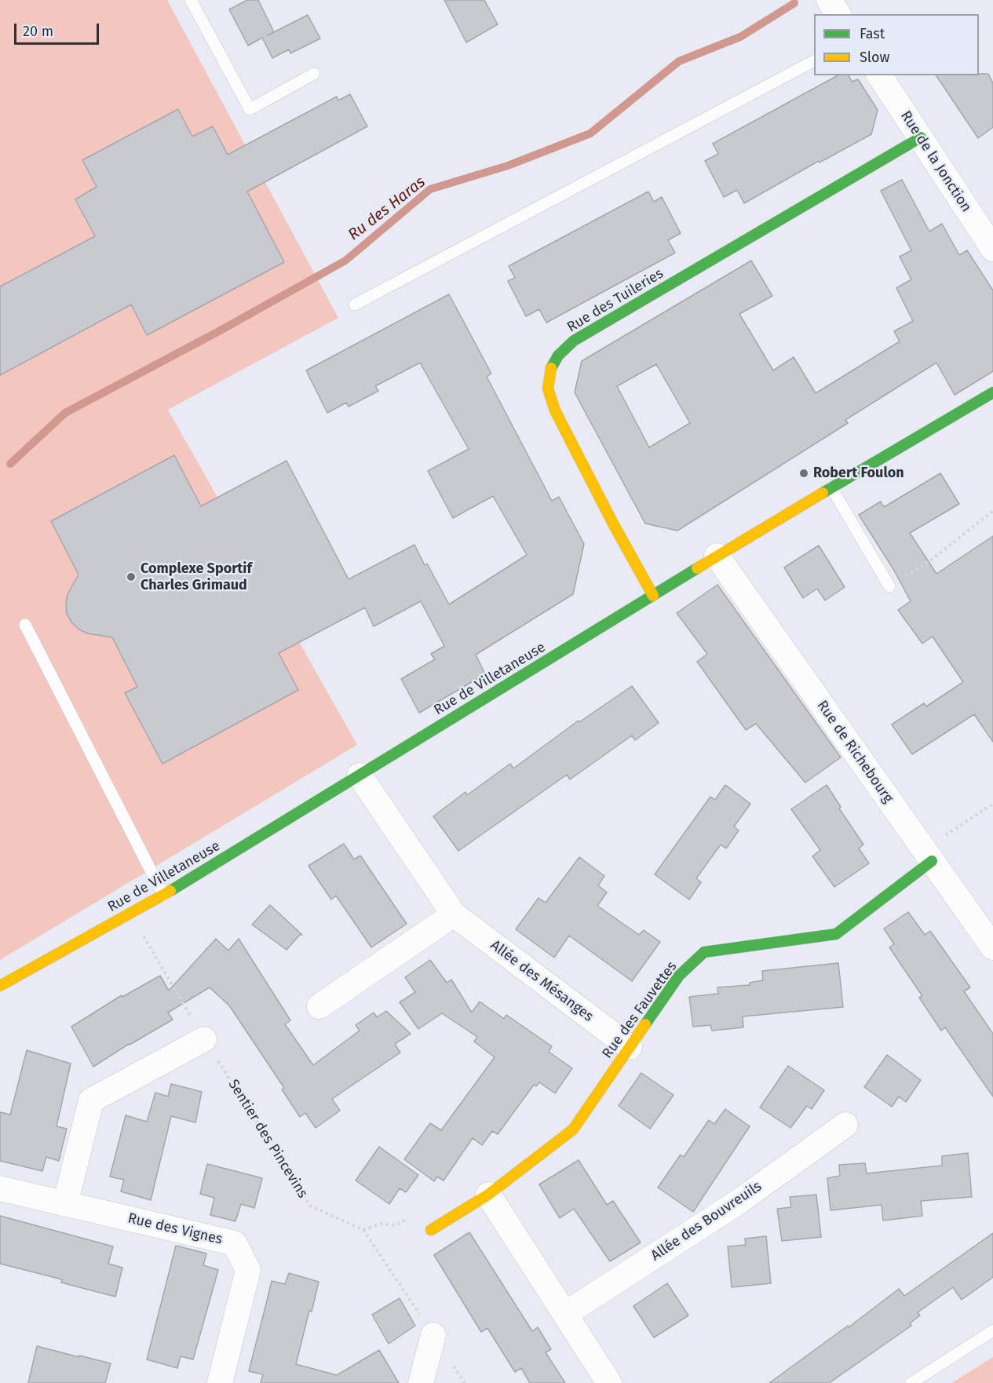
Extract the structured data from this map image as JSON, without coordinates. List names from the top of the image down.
{
  "streets": {
    "street": [
      "Rue de la Jonction",
      "Rue des Tuileries",
      "Rue de Villetaneuse",
      "Rue de Richebourg",
      "Allée des Mésanges",
      "Rue des Fauvettes",
      "Allée des Bouvreuils",
      "Rue des Vignes"
    ],
    "path": ["Sentier des Pincevins"]
  },
  "crossings": [
    ["Rue de la Jonction", "Rue des Tuileries"],
    ["Rue des Tuileries", "Rue de Villetaneuse"],
    ["Rue de Villetaneuse", "Rue de Richebourg"],
    ["Rue de Villetaneuse", "Allée des Mésanges"],
    ["Rue de Villetaneuse", "Sentier des Pincevins"],
    ["Rue de Richebourg", "Rue des Fauvettes"],
    ["Allée des Mésanges", "Rue des Fauvettes"]
  ],
  "water": ["Ru des Haras"],
  "places": ["Robert Foulon", "Complexe Sportif Charles Grimaud"],
  "legend": ["Fast", "Slow"],
  "scale_bar": "20 m"
}
